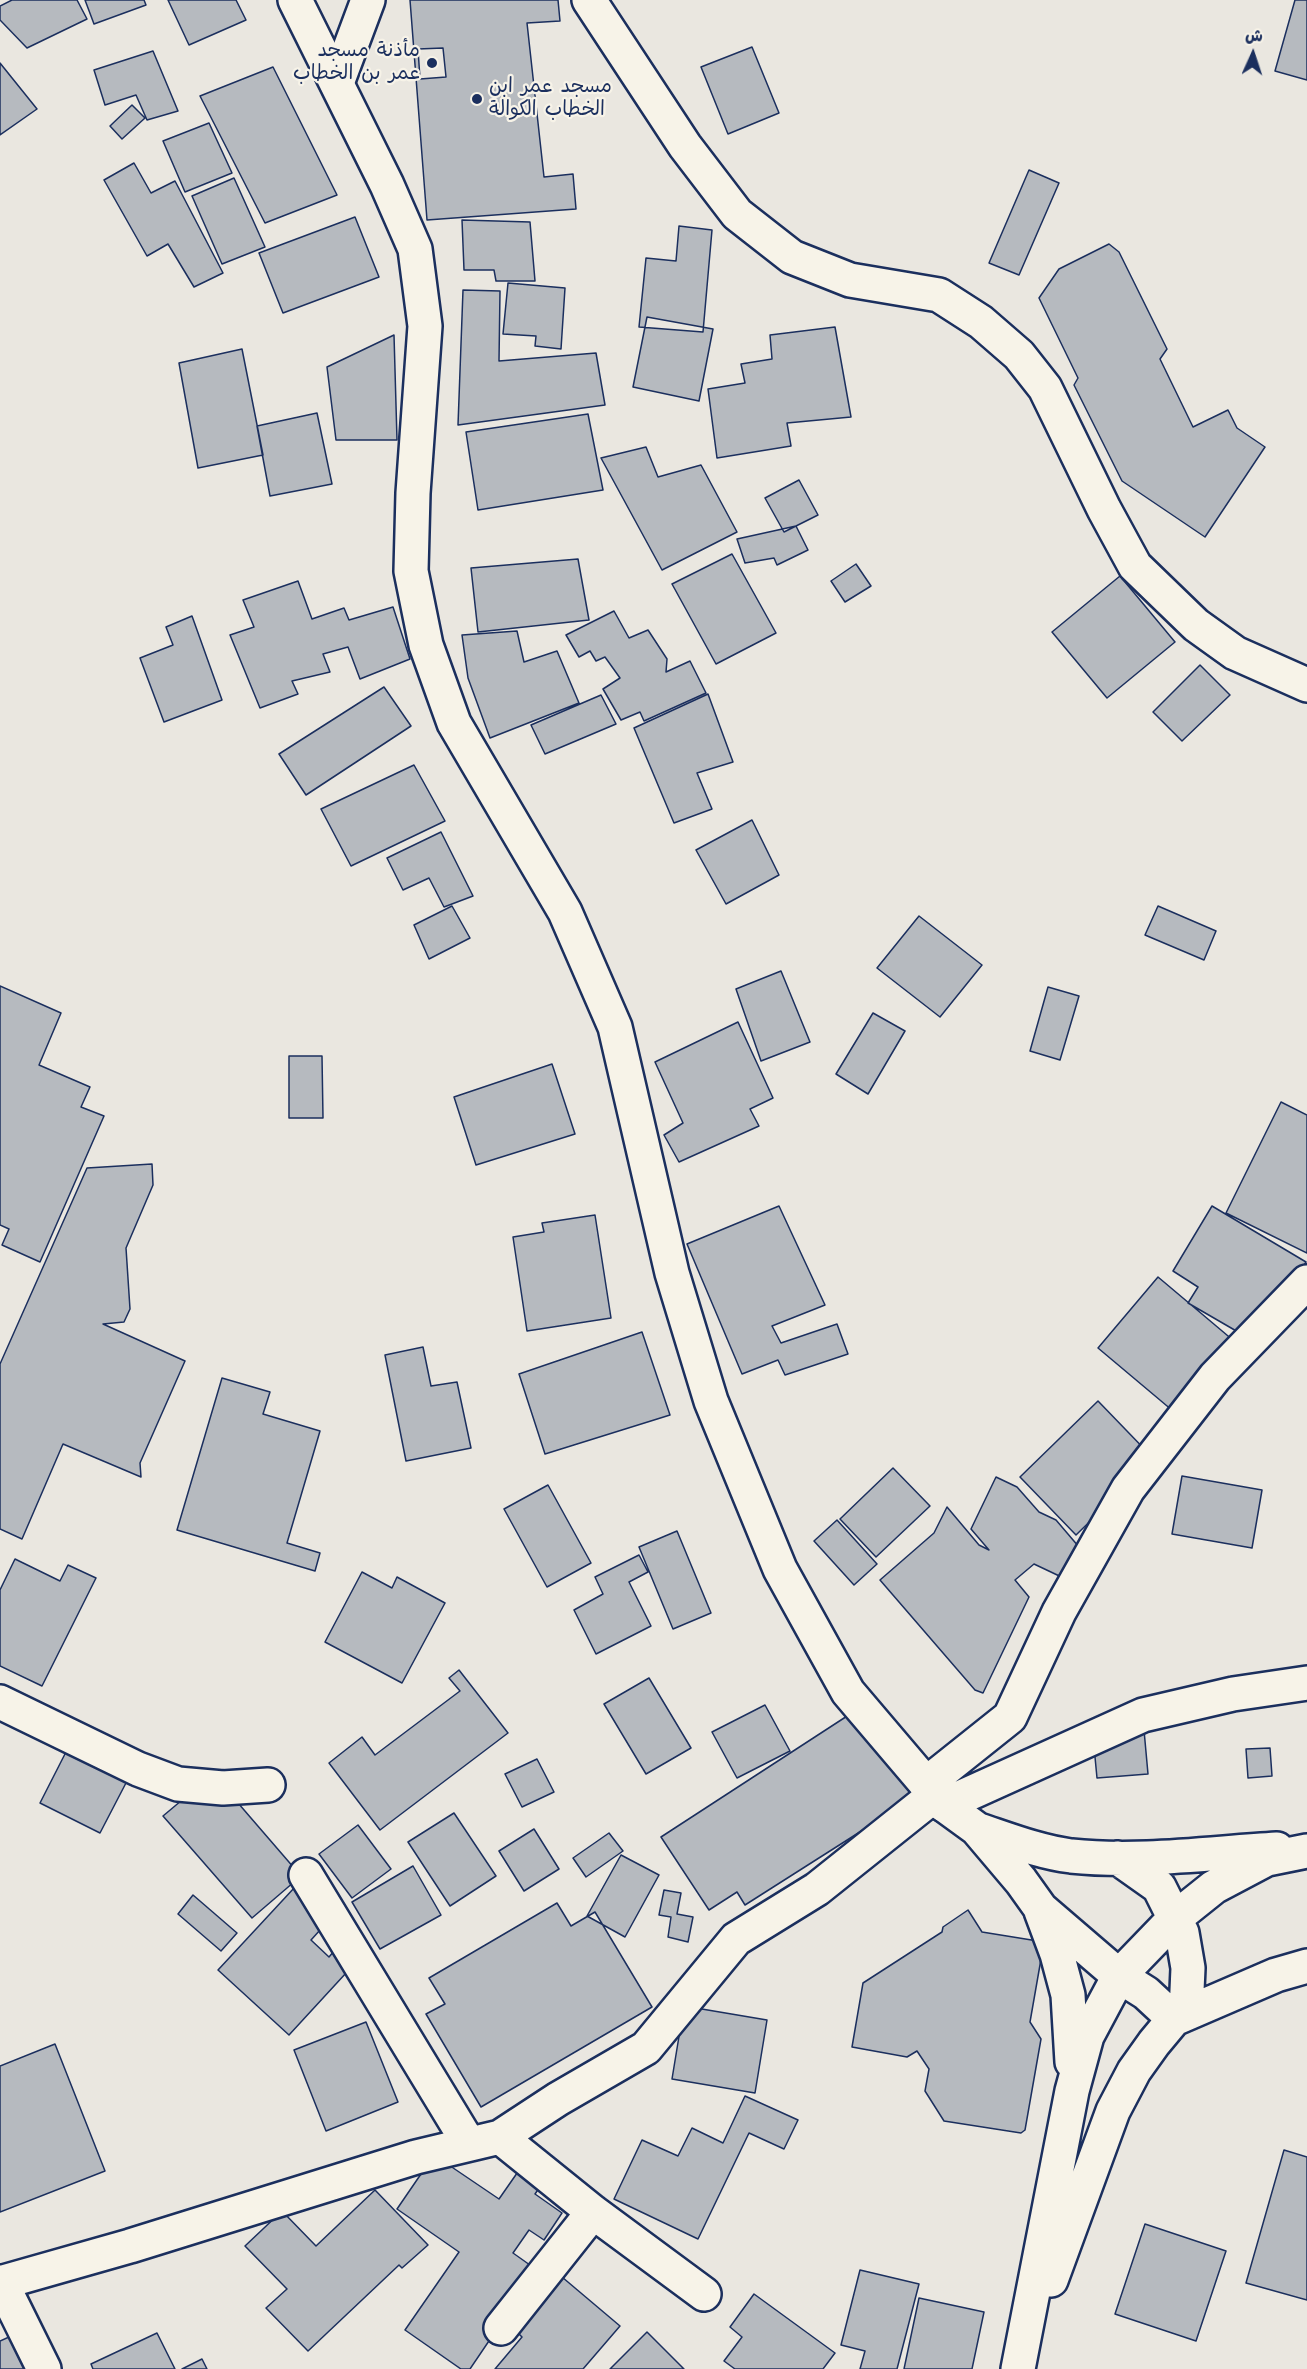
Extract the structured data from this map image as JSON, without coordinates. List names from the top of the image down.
{
  "places": ["مأذنة مسجد عمر بن الخطاب", "مسجد عمر ابن الخطاب الكوالة"],
  "north": "top"
}
